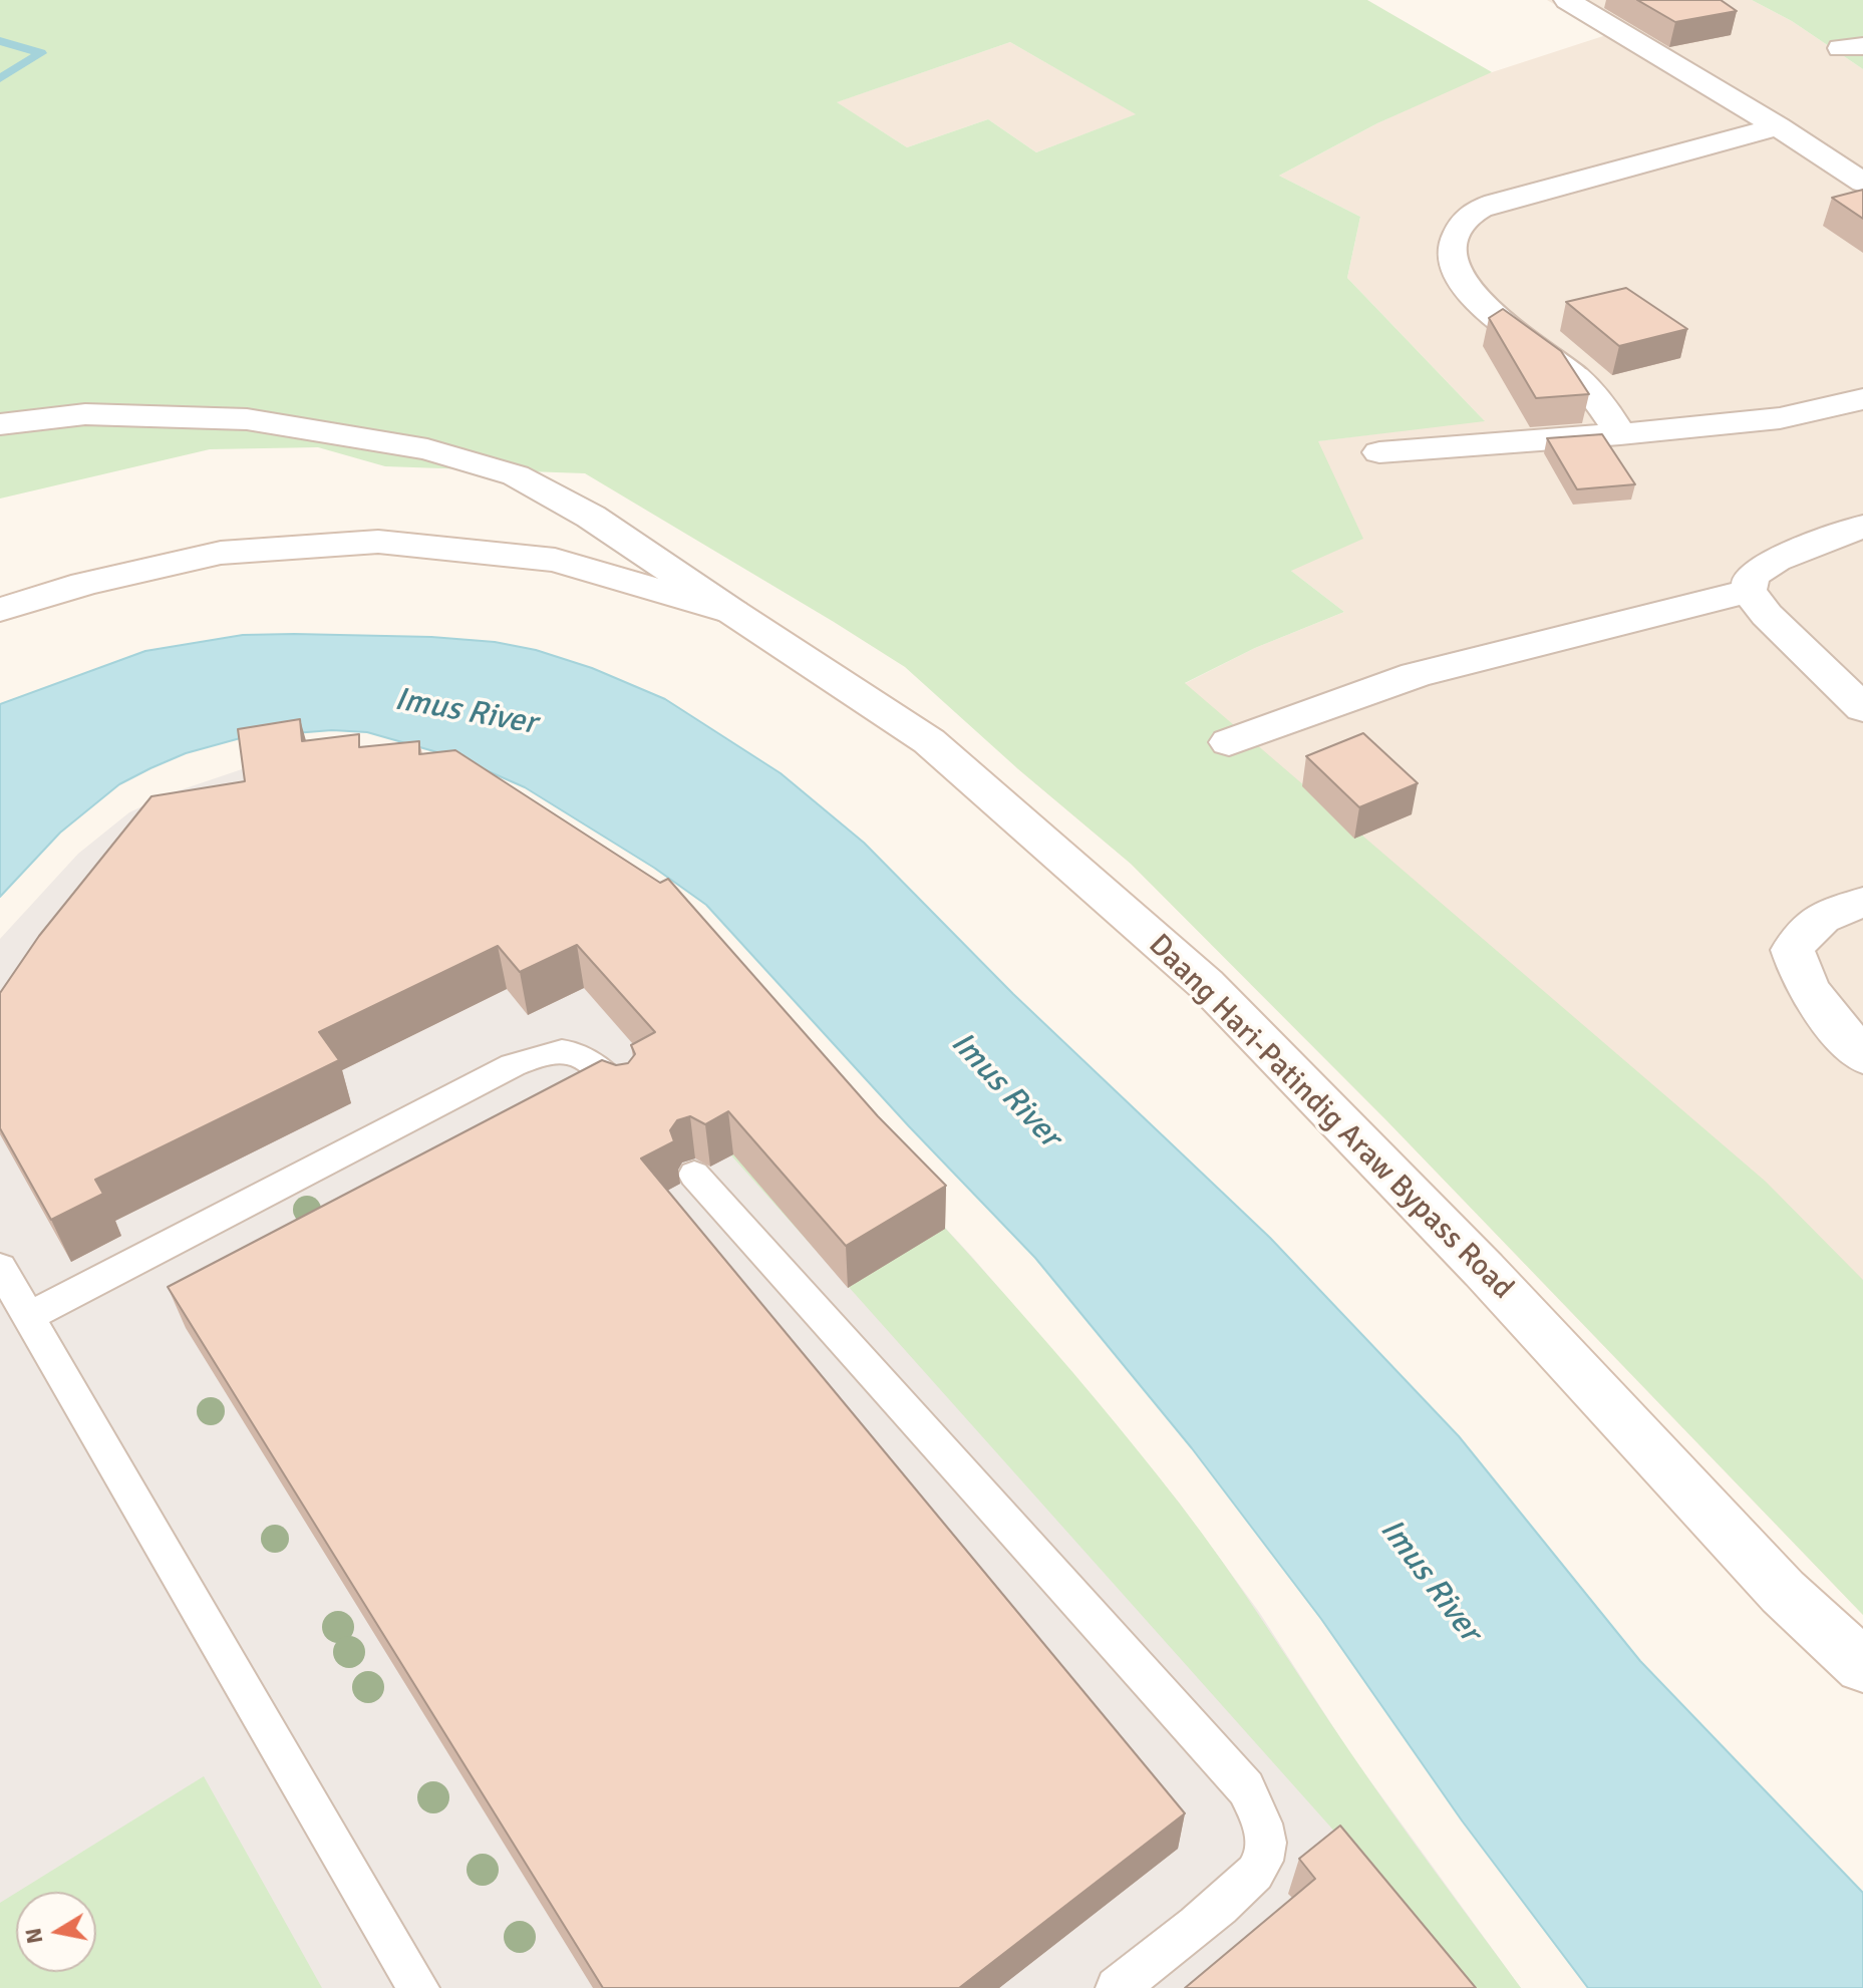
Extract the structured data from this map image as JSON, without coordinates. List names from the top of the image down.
{
  "streets": {
    "street": ["Daang Hari-Patindig Araw Bypass Road"]
  },
  "water": ["Imus River"],
  "north": "left"
}
